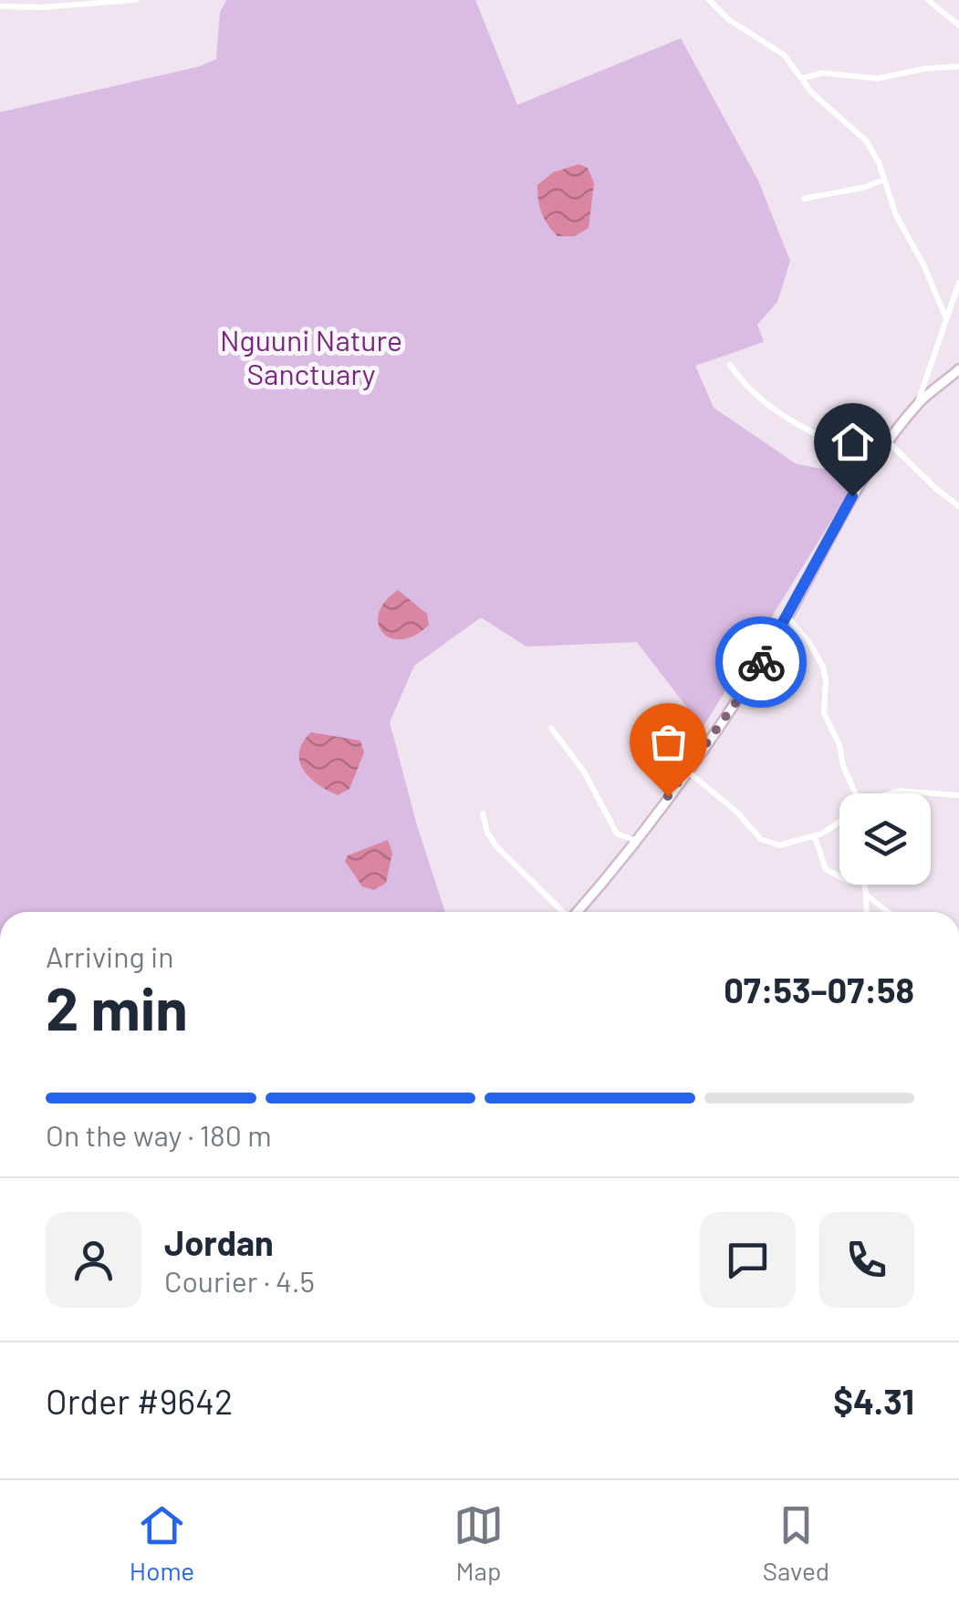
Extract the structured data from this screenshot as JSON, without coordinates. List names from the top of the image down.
{
  "parks": ["Nguuni Nature Sanctuary"],
  "page": {
    "heading": ["2 min", "Arriving in", "07:53–07:58"],
    "panel": [
      "Jordan",
      "Courier · 4.5",
      "Order #9642",
      "$4.31"
    ],
    "bar": "On the way · 180 m",
    "tabs": ["Home", "Map", "Saved"]
  }
}
